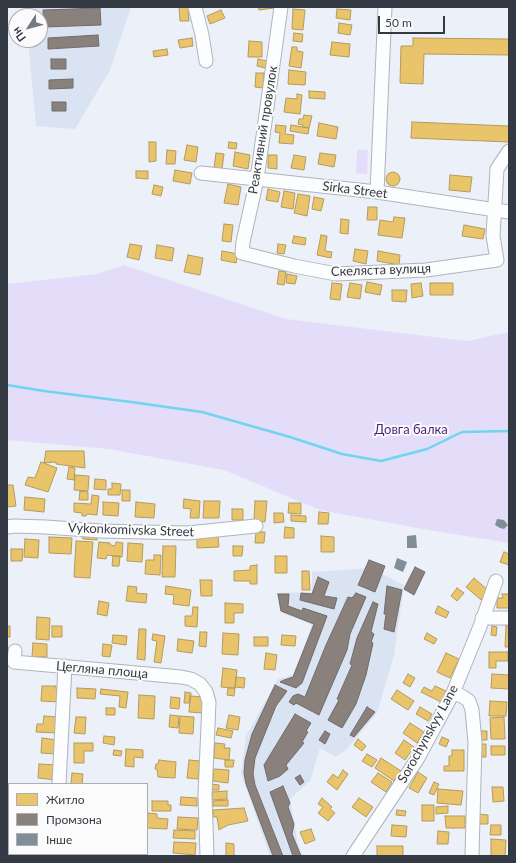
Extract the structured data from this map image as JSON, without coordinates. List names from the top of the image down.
{
  "streets": {
    "street": [
      "Реактивний провулок",
      "Sirka Street",
      "Скеляста вулиця",
      "Vykonkomivska Street",
      "Цегляна площа",
      "Sorochynskyy Lane"
    ]
  },
  "crossings": [
    ["Реактивний провулок", "Sirka Street"],
    ["Реактивний провулок", "Скеляста вулиця"],
    ["Sirka Street", "Скеляста вулиця"]
  ],
  "parks": ["Довга балка"],
  "legend": ["Житло", "Промзона", "Інше"],
  "scale_bar": "50 m",
  "north": "bottom left"
}
